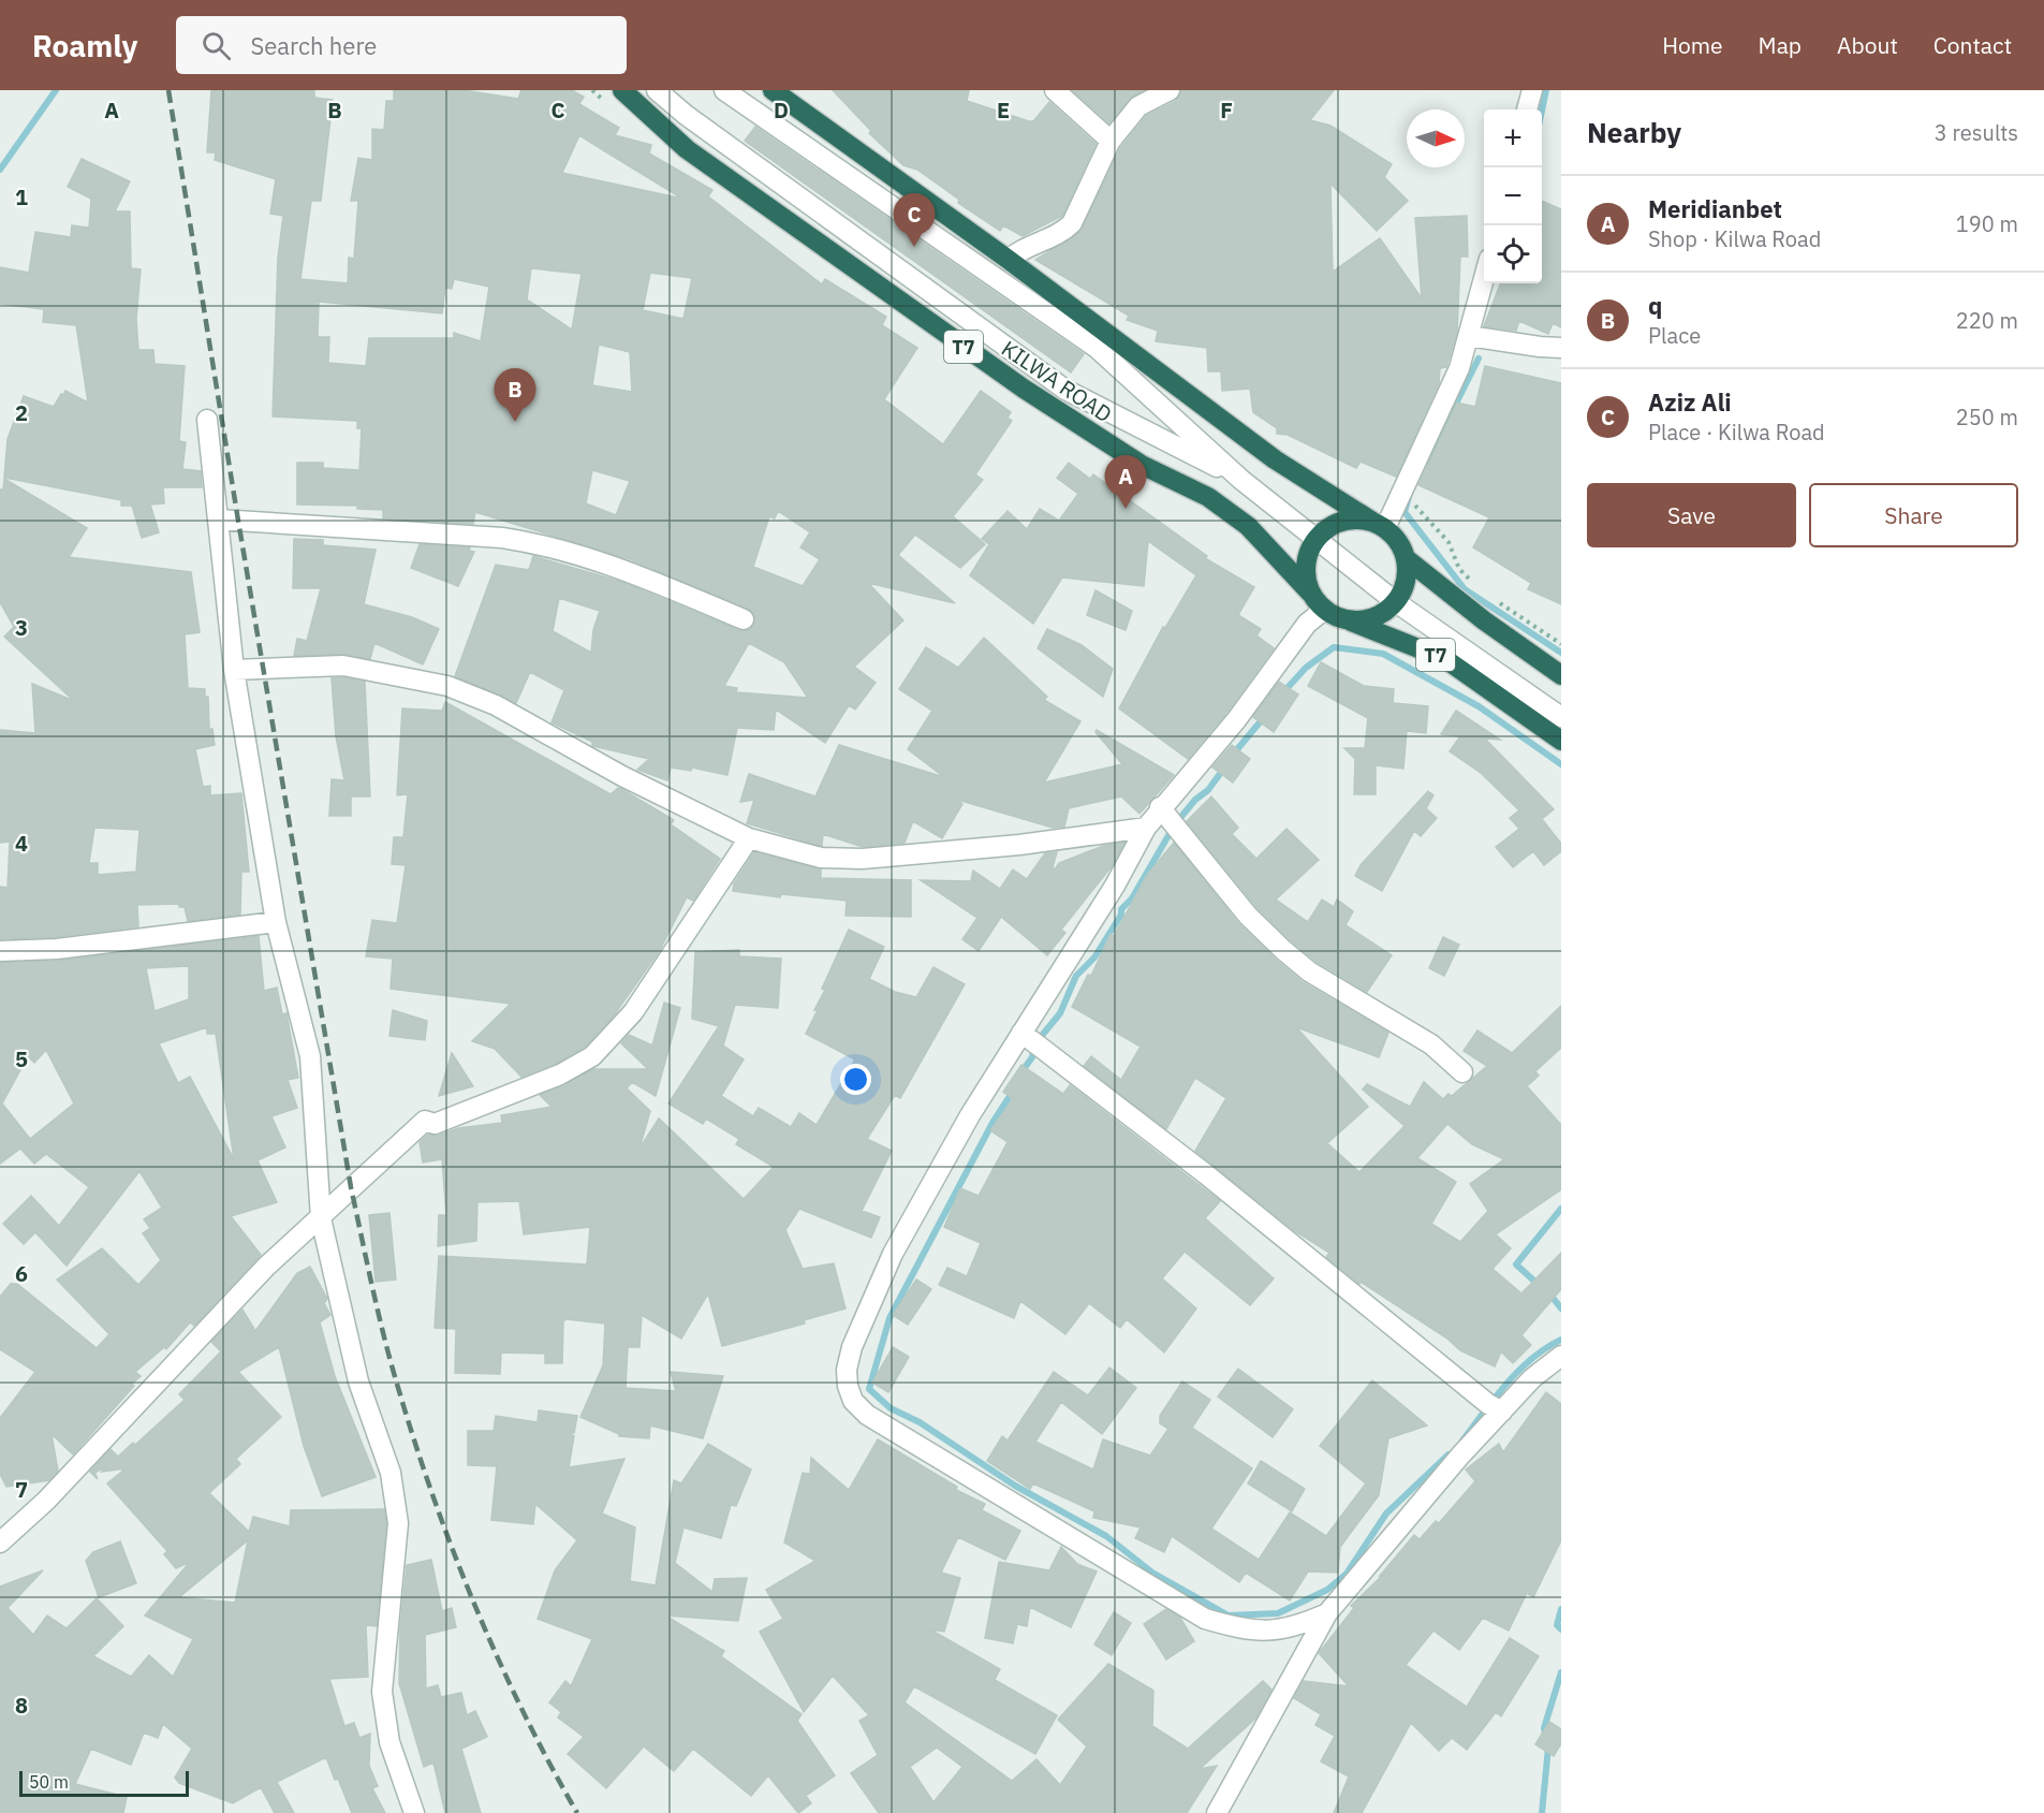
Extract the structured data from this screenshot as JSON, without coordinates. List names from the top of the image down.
{
  "streets": {
    "highway": ["T7", "KILWA ROAD"]
  },
  "crossings": [
    ["T7", "KILWA ROAD"]
  ],
  "scale_bar": "50 m",
  "north": "right",
  "page": {
    "header": "Roamly",
    "search": "Search here",
    "nav": [
      "Home",
      "Map",
      "About",
      "Contact"
    ],
    "heading": ["Nearby", "3 results"],
    "map_buttons": ["+", "−"],
    "list": [
      {
        "mark": "A",
        "name": "Meridianbet",
        "note": "Shop · Kilwa Road",
        "value": "190 m"
      },
      {
        "mark": "B",
        "name": "q",
        "note": "Place",
        "value": "220 m"
      },
      {
        "mark": "C",
        "name": "Aziz Ali",
        "note": "Place · Kilwa Road",
        "value": "250 m"
      }
    ],
    "pins": ["C", "B", "A"],
    "buttons": ["Save", "Share"],
    "scale": "50 m"
  },
  "grid": {
    "columns": [
      "A",
      "B",
      "C",
      "D",
      "E",
      "F"
    ],
    "rows": [
      "1",
      "2",
      "3",
      "4",
      "5",
      "6",
      "7",
      "8"
    ]
  }
}
